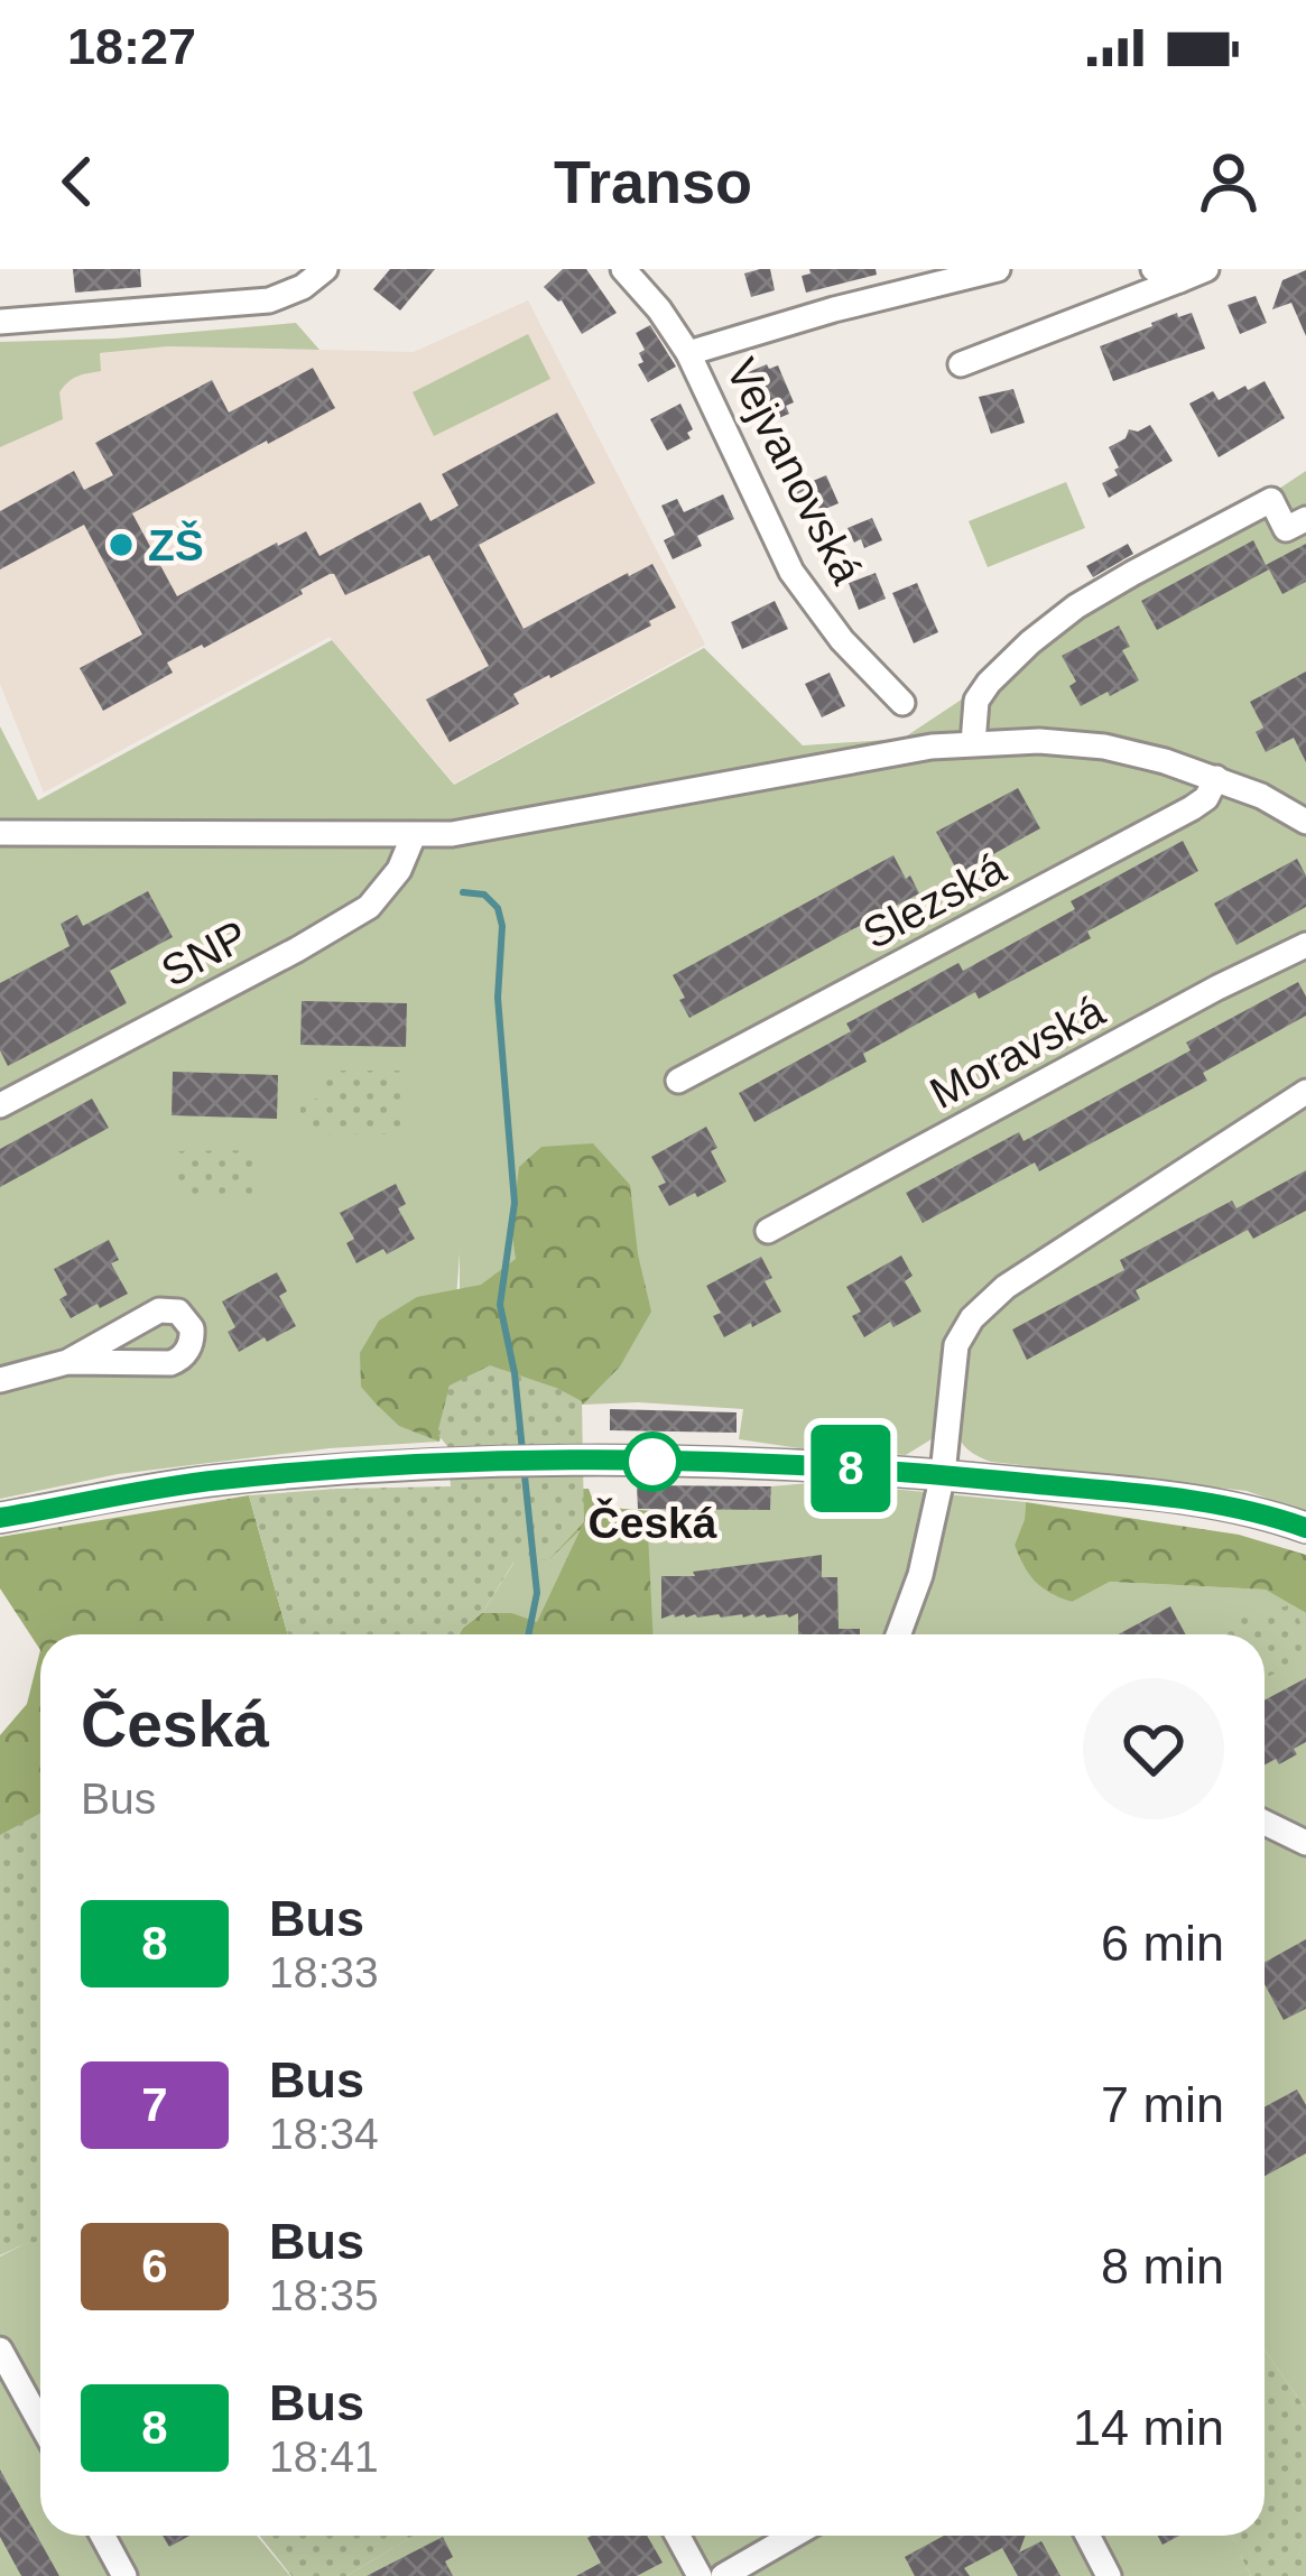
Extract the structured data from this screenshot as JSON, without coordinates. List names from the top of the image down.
{
  "streets": {
    "street": [
      "Vejvanovská",
      "Slezská",
      "SNP",
      "Moravská"
    ]
  },
  "places": ["ZŠ", "Česká"],
  "lines": ["bus line 8"],
  "page": {
    "status": "18:27",
    "header": "Transo",
    "on_map": "8",
    "heading": ["Česká", "Bus"],
    "list": [
      {
        "mark": "8",
        "name": "Bus",
        "note": "18:33",
        "value": "6 min"
      },
      {
        "mark": "7",
        "name": "Bus",
        "note": "18:34",
        "value": "7 min"
      },
      {
        "mark": "6",
        "name": "Bus",
        "note": "18:35",
        "value": "8 min"
      },
      {
        "mark": "8",
        "name": "Bus",
        "note": "18:41",
        "value": "14 min"
      }
    ]
  }
}
